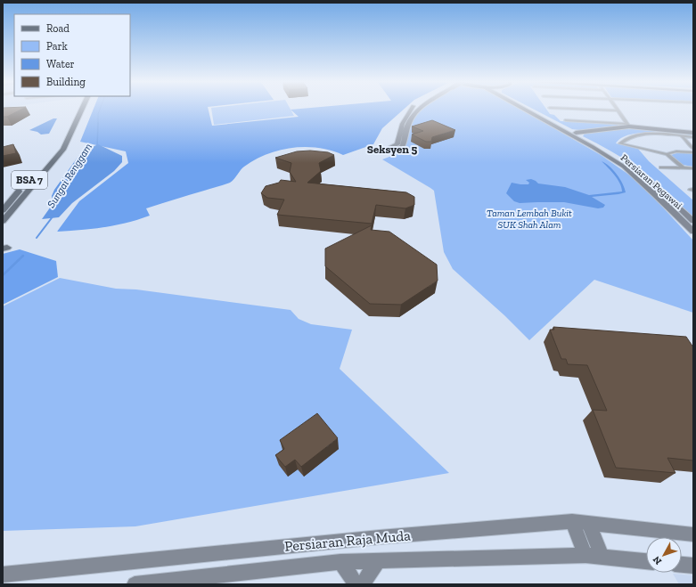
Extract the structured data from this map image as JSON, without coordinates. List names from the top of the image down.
{
  "streets": {
    "main road": ["BSA 7", "Persiaran Pegawai", "Persiaran Raja Muda"]
  },
  "districts": ["Seksyen 5"],
  "water": ["Sungai Renggam"],
  "parks": ["Taman Lembah Bukit SUK Shah Alam"],
  "legend": [
    "Road",
    "Park",
    "Water",
    "Building"
  ],
  "north": "bottom left"
}
